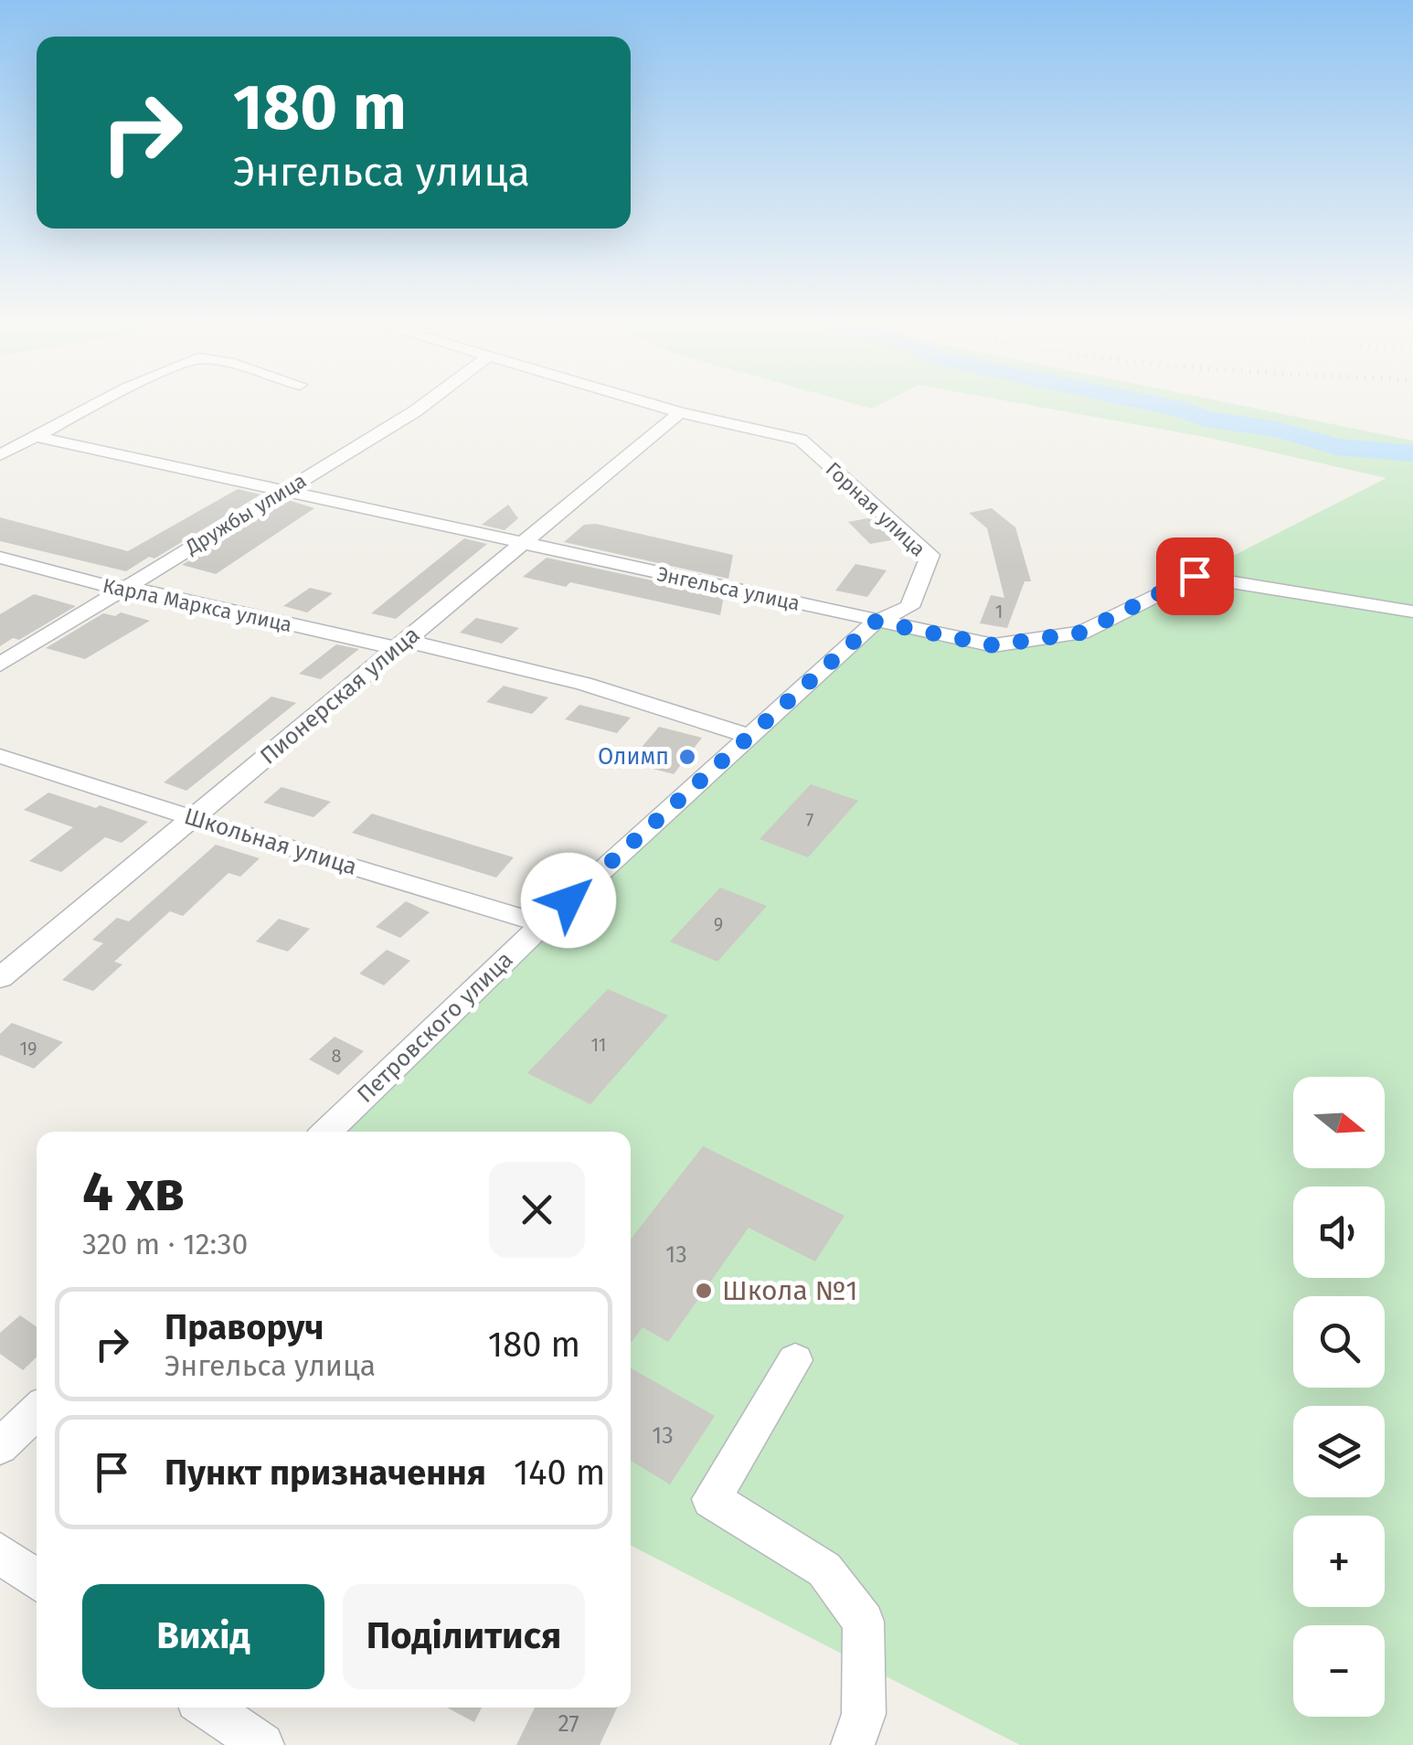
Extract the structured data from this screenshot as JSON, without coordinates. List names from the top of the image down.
{
  "streets": {
    "street": [
      "Горная улица",
      "Дружбы улица",
      "Энгельса улица",
      "Карла Маркса улица",
      "Пионерская улица",
      "Школьная улица",
      "Петровского улица"
    ]
  },
  "crossings": [
    ["Горная улица", "Энгельса улица"],
    ["Горная улица", "Пионерская улица"],
    ["Горная улица", "Петровского улица"],
    ["Дружбы улица", "Энгельса улица"],
    ["Дружбы улица", "Карла Маркса улица"],
    ["Энгельса улица", "Пионерская улица"],
    ["Энгельса улица", "Петровского улица"],
    ["Карла Маркса улица", "Пионерская улица"],
    ["Карла Маркса улица", "Петровского улица"],
    ["Пионерская улица", "Школьная улица"],
    ["Школьная улица", "Петровского улица"]
  ],
  "places": ["Олимп", "Школа №1"],
  "house_numbers": [
    "1",
    "7",
    "9",
    "11",
    "19",
    "8",
    "13",
    "13",
    "27"
  ],
  "north": "right",
  "page": {
    "turn": ["180 m", "Энгельса улица"],
    "map_buttons": ["+", "−"],
    "heading": ["4 хв", "320 m · 12:30"],
    "list": [
      {
        "name": "Праворуч",
        "note": "Энгельса улица",
        "value": "180 m"
      },
      {
        "name": "Пункт призначення",
        "value": "140 m"
      }
    ],
    "buttons": ["Вихід", "Поділитися"]
  }
}
